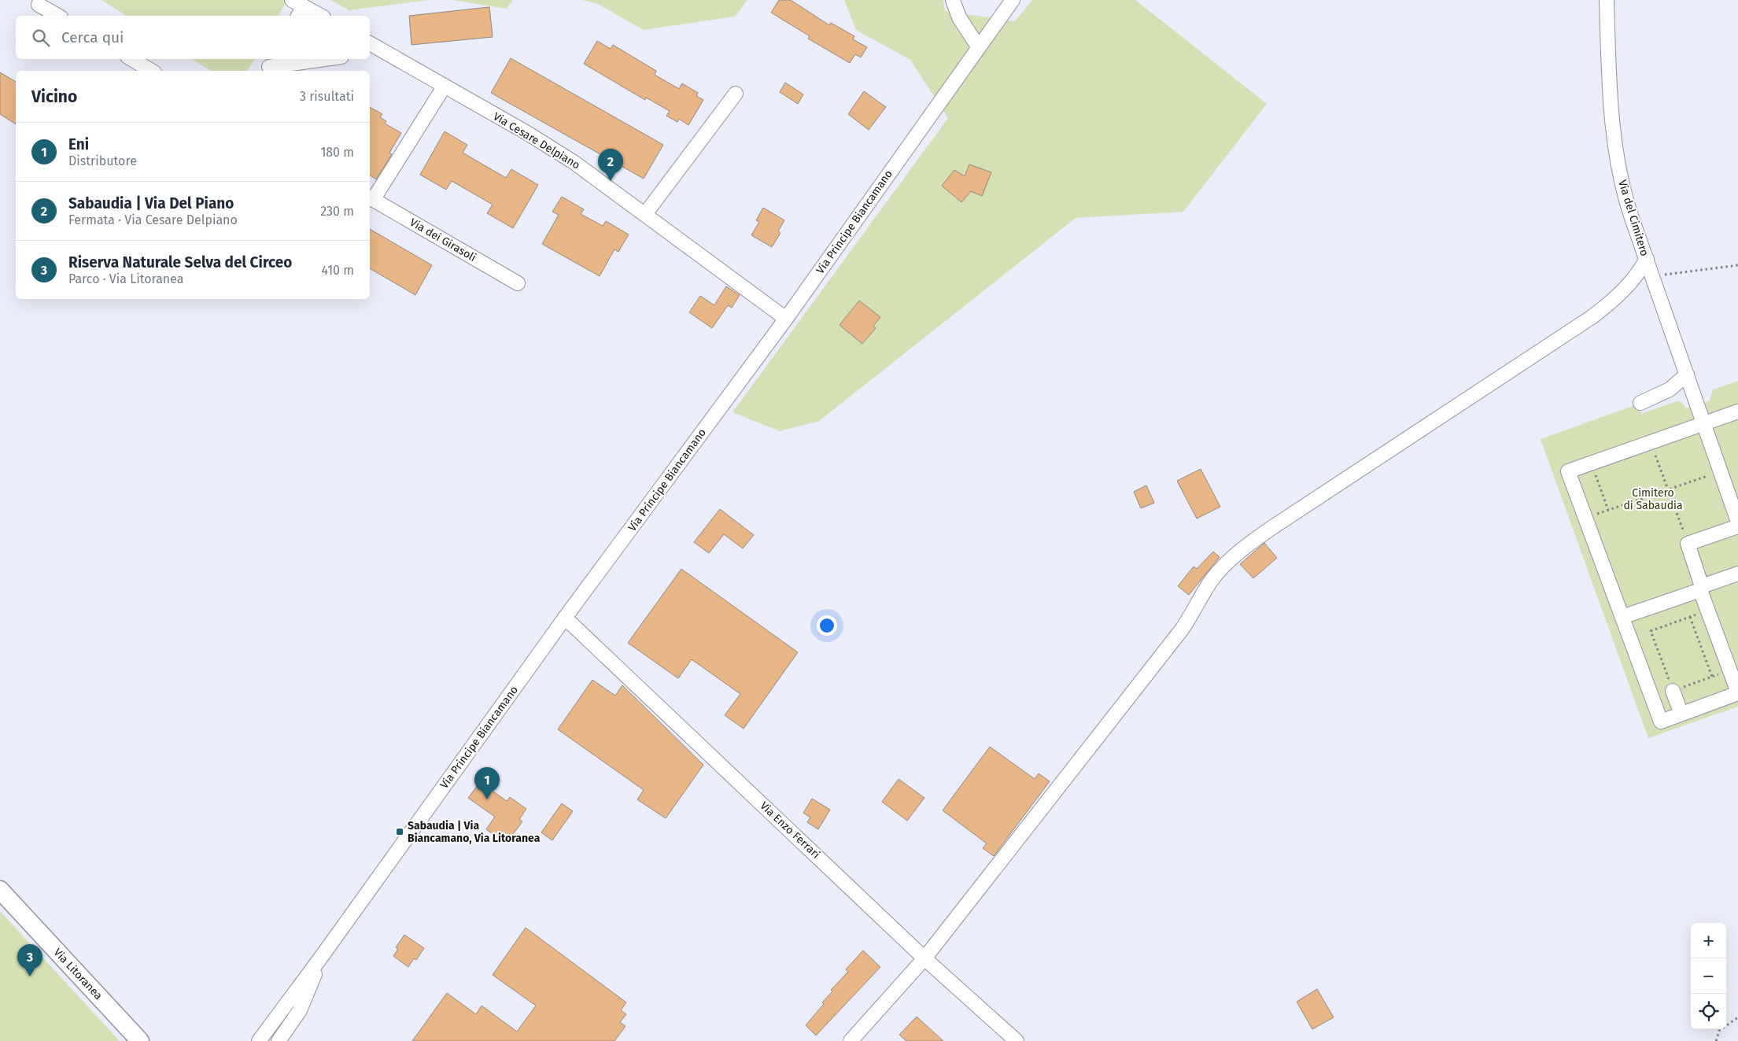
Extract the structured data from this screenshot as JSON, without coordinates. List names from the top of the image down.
{
  "streets": {
    "main road": ["Via Litoranea"],
    "street": [
      "Via Cesare Delpiano",
      "Via del Cimitero",
      "Via Principe Biancamano",
      "Via dei Girasoli",
      "Via Enzo Ferrari"
    ]
  },
  "crossings": [
    ["Via Cesare Delpiano", "Via Principe Biancamano"],
    ["Via Principe Biancamano", "Via Enzo Ferrari"]
  ],
  "parks": ["Cimitero di Sabaudia"],
  "places": {
    "transit": ["Sabaudia | Via Biancamano, Via Litoranea"]
  },
  "page": {
    "search": "Cerca qui",
    "heading": ["Vicino", "3 risultati"],
    "list": [
      {
        "mark": "1",
        "name": "Eni",
        "note": "Distributore",
        "value": "180 m"
      },
      {
        "mark": "2",
        "name": "Sabaudia | Via Del Piano",
        "note": "Fermata · Via Cesare Delpiano",
        "value": "230 m"
      },
      {
        "mark": "3",
        "name": "Riserva Naturale Selva del Circeo",
        "note": "Parco · Via Litoranea",
        "value": "410 m"
      }
    ],
    "pins": ["2", "1", "3"],
    "map_buttons": ["+", "−"]
  }
}
